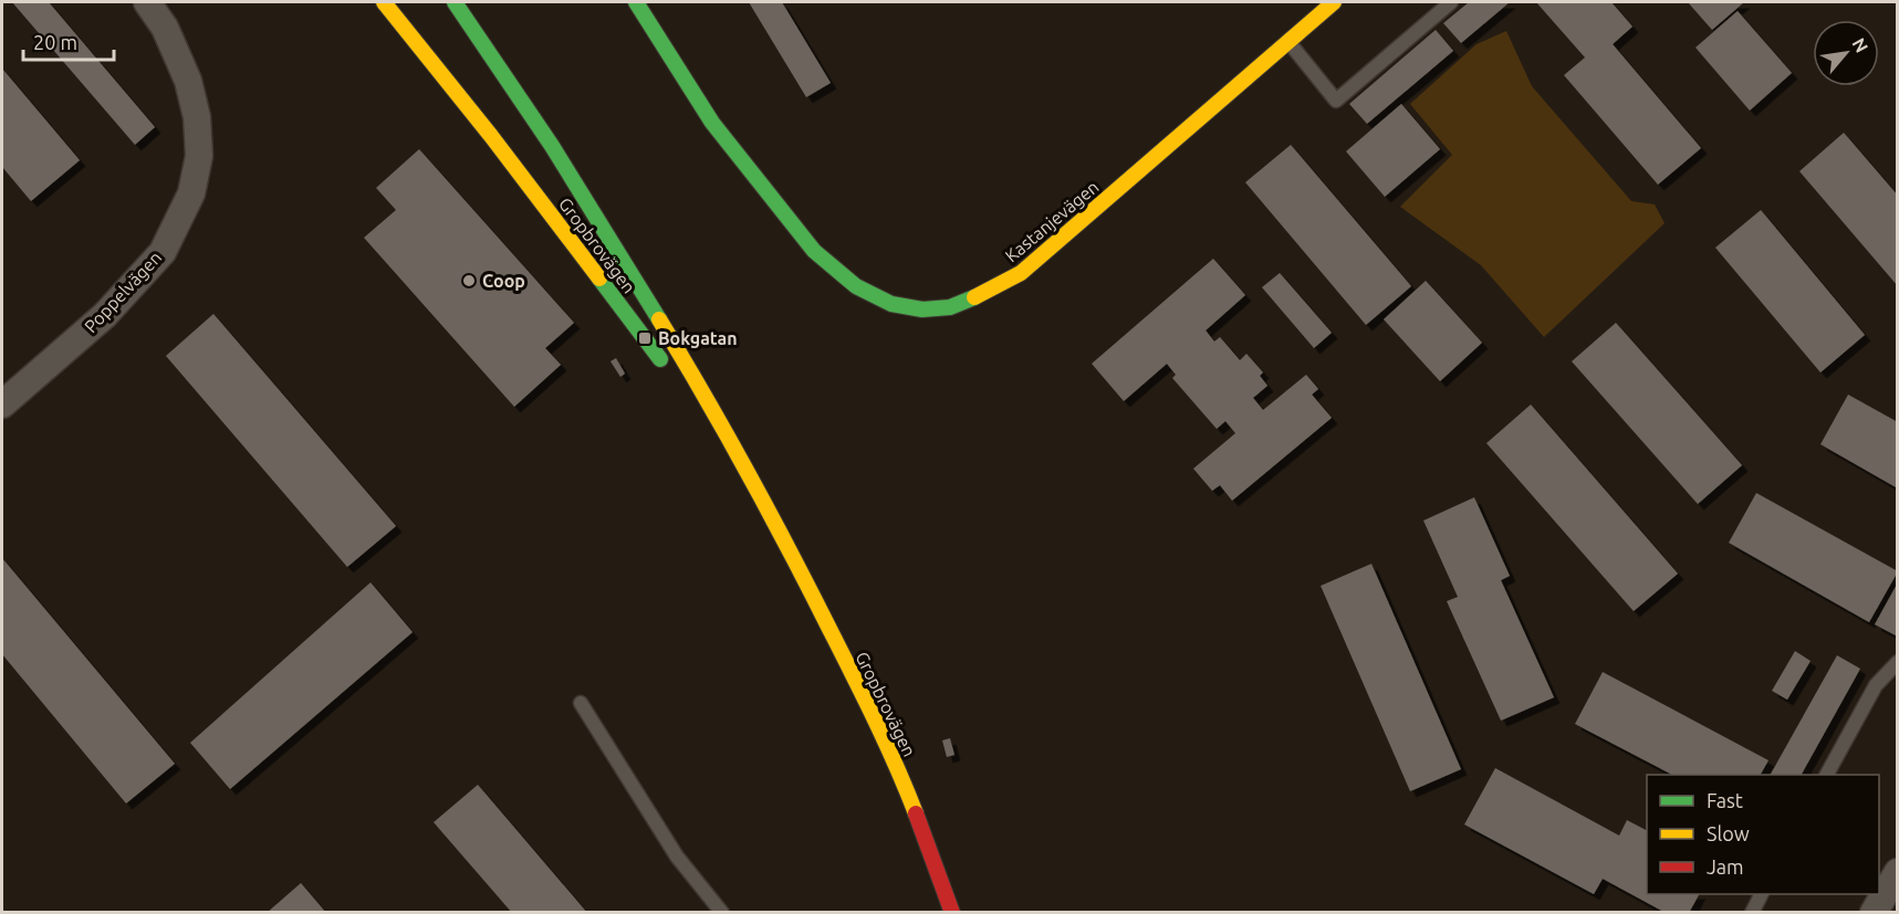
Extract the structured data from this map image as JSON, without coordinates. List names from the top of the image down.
{
  "streets": {
    "street": ["Kastanjevägen", "Gropbrovägen", "Poppelvägen"]
  },
  "places": {
    "other": ["Coop"],
    "transit": ["Bokgatan"]
  },
  "legend": ["Fast", "Slow", "Jam"],
  "scale_bar": "20 m",
  "north": "top right"
}
